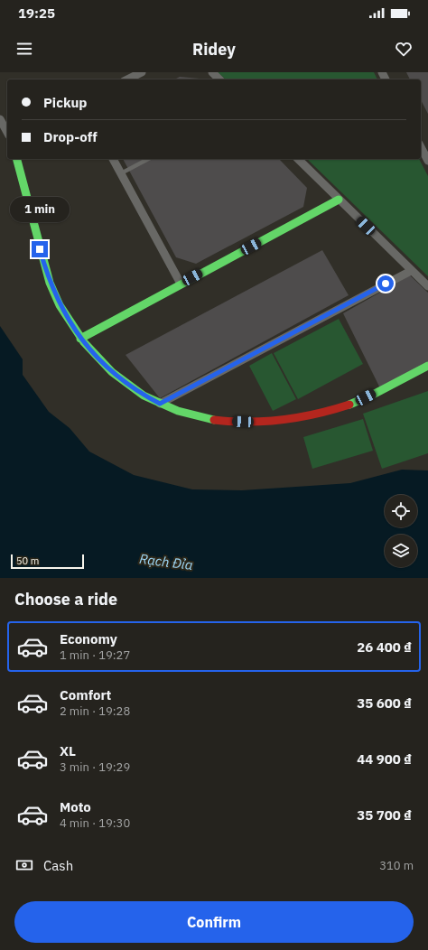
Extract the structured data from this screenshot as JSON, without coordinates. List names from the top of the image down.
{
  "water": ["Rạch Đỉa"],
  "scale_bar": "50 m",
  "page": {
    "status": "19:25",
    "header": "Ridey",
    "banner": ["Pickup", "Drop-off"],
    "bubble": "1 min",
    "scale": "50 m",
    "heading": "Choose a ride",
    "list": [
      {
        "name": "Economy",
        "note": "1 min · 19:27",
        "value": "26 400 ₫"
      },
      {
        "name": "Comfort",
        "note": "2 min · 19:28",
        "value": "35 600 ₫"
      },
      {
        "name": "XL",
        "note": "3 min · 19:29",
        "value": "44 900 ₫"
      },
      {
        "name": "Moto",
        "note": "4 min · 19:30",
        "value": "35 700 ₫"
      }
    ],
    "pay": ["Cash", "310 m"],
    "buttons": "Confirm"
  }
}
